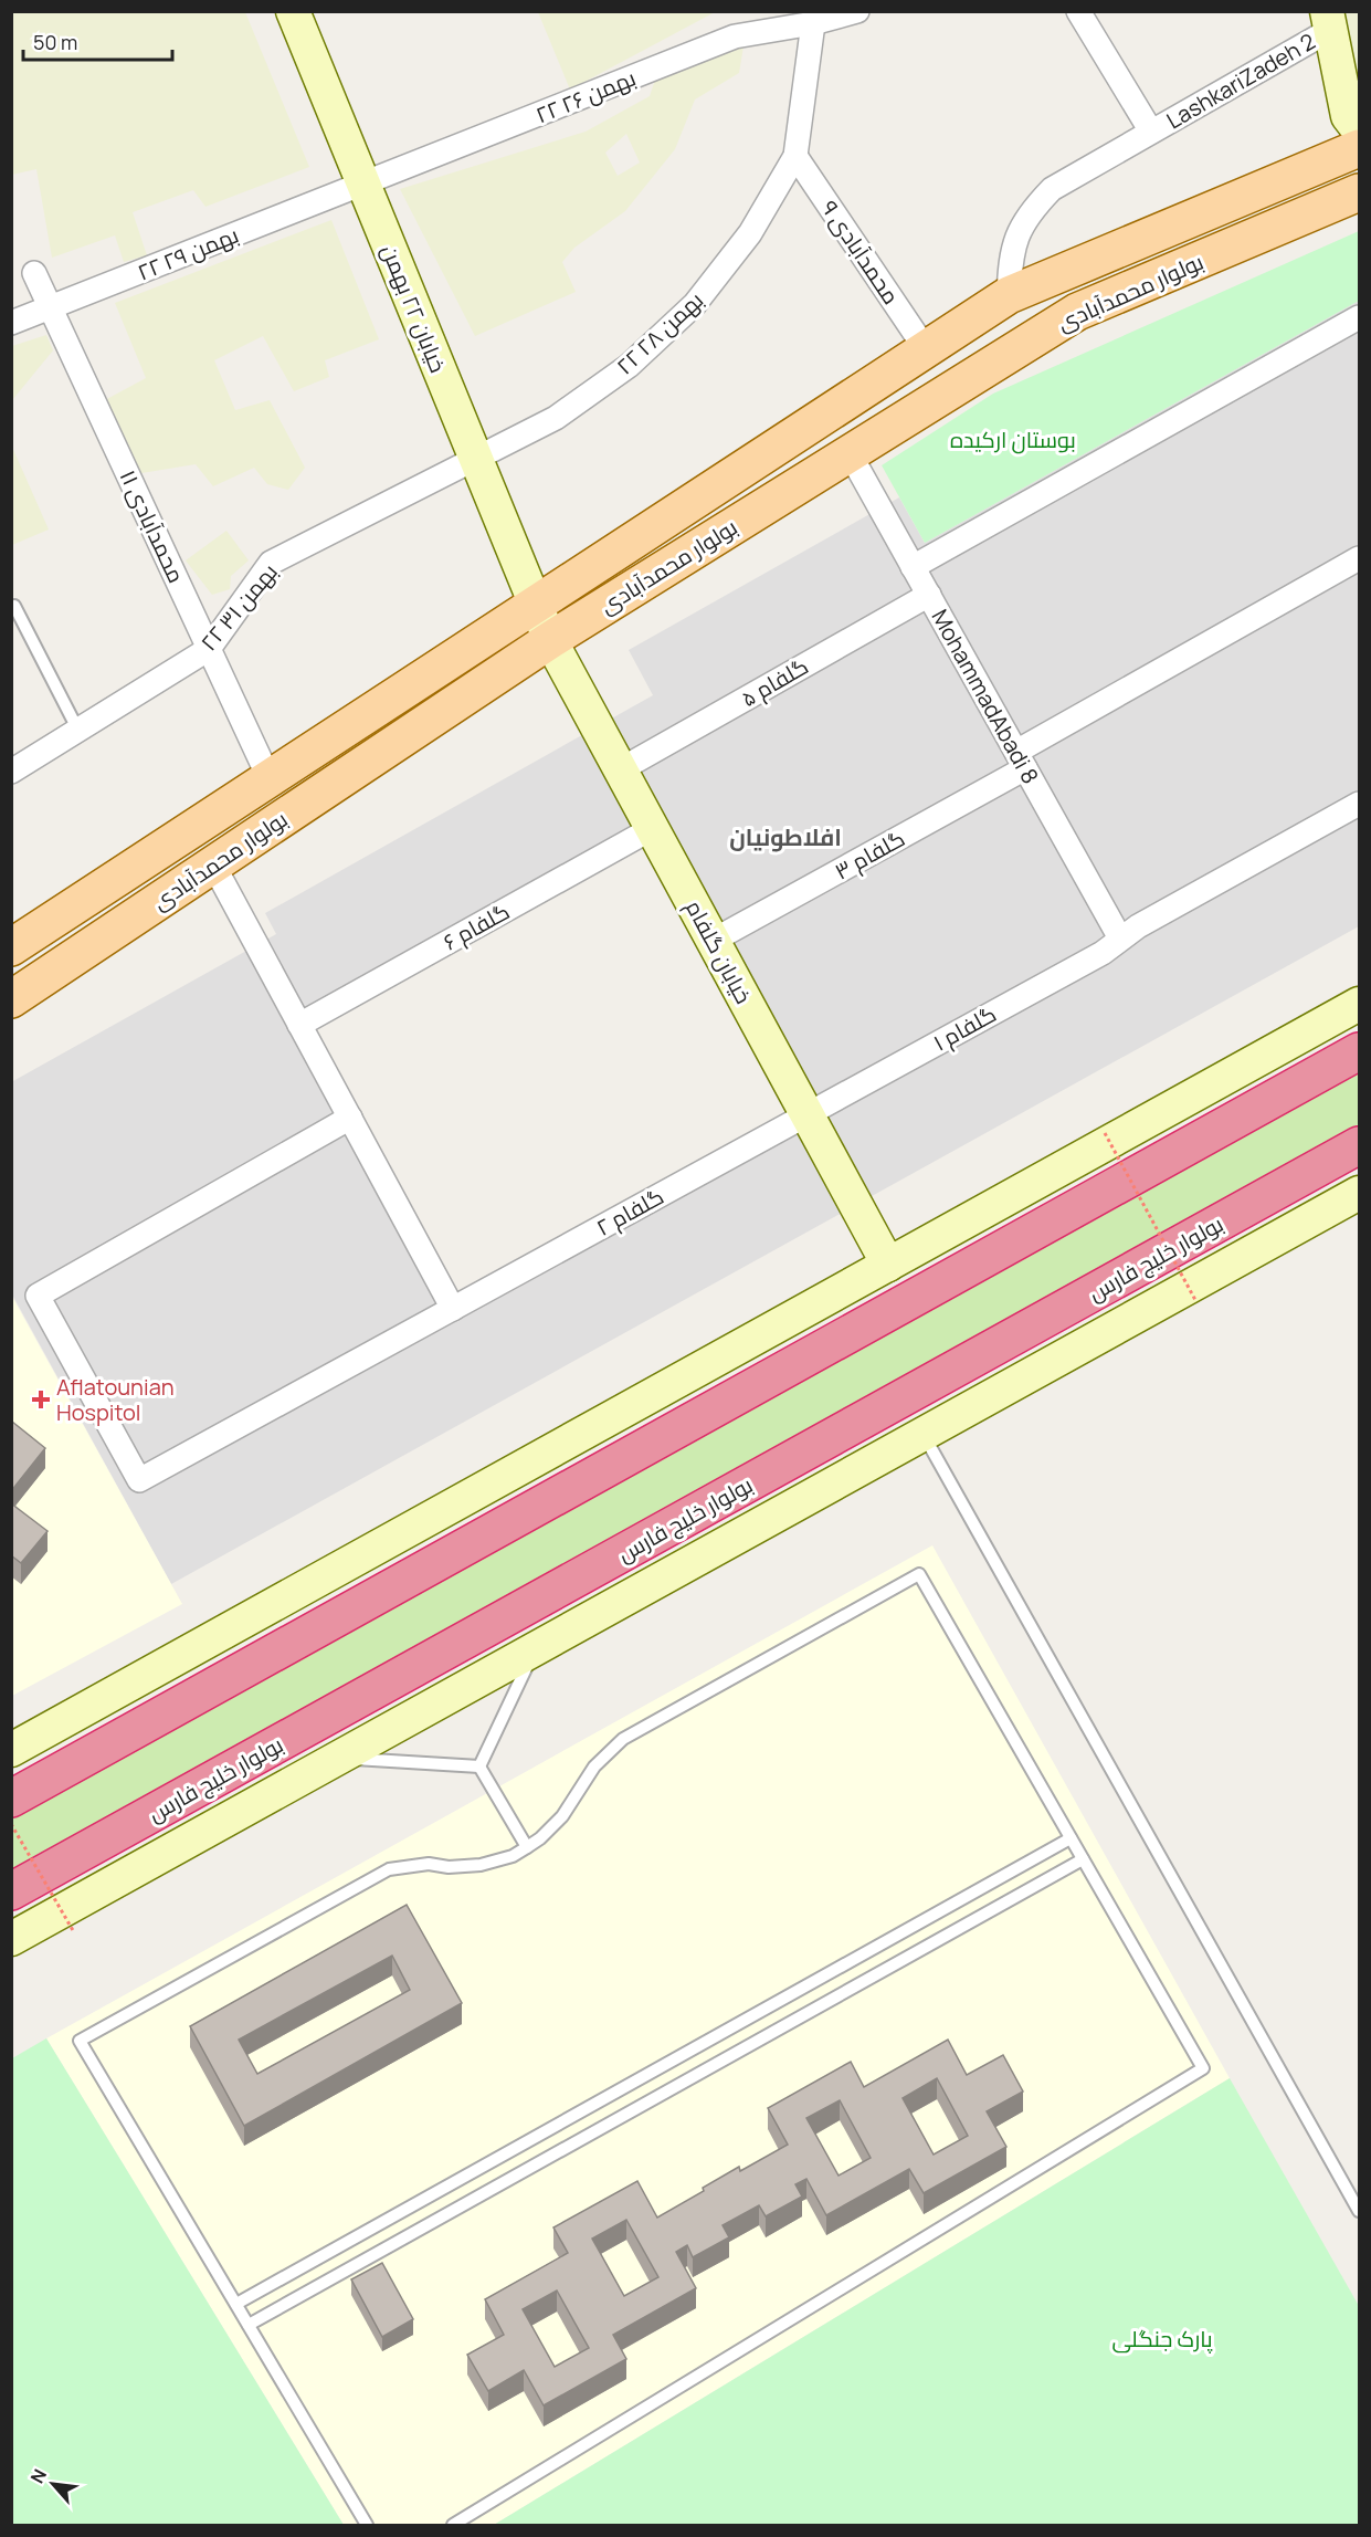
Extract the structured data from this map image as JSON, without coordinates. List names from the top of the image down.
{
  "streets": {
    "highway": ["بولوار خلیج فارس"],
    "main road": ["بولوار محمدآبادی"],
    "street": [
      "LashkariZadeh 2",
      "۲۲ بهمن ۲۶",
      "محمدآبادی ۹",
      "۲۲ بهمن ۲۹",
      "خیابان ۲۲ بهمن",
      "۲۲ بهمن ۲۸",
      "محمدآبادی ۱۱",
      "۲۲ بهمن ۳۱",
      "گلفام ۵",
      "MohammadAbadi 8",
      "گلفام ۳",
      "گلفام ۶",
      "خیابان گلفام",
      "گلفام ۱",
      "گلفام ۲"
    ]
  },
  "crossings": [
    ["LashkariZadeh 2", "بولوار محمدآبادی"],
    ["۲۲ بهمن ۲۶", "۲۲ بهمن ۲۹"],
    ["۲۲ بهمن ۲۶", "خیابان ۲۲ بهمن"],
    ["محمدآبادی ۹", "بولوار محمدآبادی"],
    ["محمدآبادی ۹", "۲۲ بهمن ۲۸"],
    ["۲۲ بهمن ۲۹", "خیابان ۲۲ بهمن"],
    ["۲۲ بهمن ۲۹", "محمدآبادی ۱۱"],
    ["بولوار محمدآبادی", "خیابان ۲۲ بهمن"],
    ["بولوار محمدآبادی", "محمدآبادی ۱۱"],
    ["بولوار محمدآبادی", "MohammadAbadi 8"],
    ["بولوار محمدآبادی", "خیابان گلفام"],
    ["خیابان ۲۲ بهمن", "۲۲ بهمن ۲۸"],
    ["خیابان ۲۲ بهمن", "۲۲ بهمن ۳۱"],
    ["خیابان ۲۲ بهمن", "خیابان گلفام"],
    ["۲۲ بهمن ۲۸", "۲۲ بهمن ۳۱"],
    ["محمدآبادی ۱۱", "۲۲ بهمن ۳۱"],
    ["گلفام ۵", "MohammadAbadi 8"],
    ["گلفام ۵", "خیابان گلفام"],
    ["MohammadAbadi 8", "گلفام ۳"],
    ["MohammadAbadi 8", "گلفام ۱"],
    ["گلفام ۳", "خیابان گلفام"],
    ["گلفام ۶", "خیابان گلفام"],
    ["خیابان گلفام", "گلفام ۱"],
    ["خیابان گلفام", "گلفام ۲"],
    ["گلفام ۱", "گلفام ۲"]
  ],
  "districts": ["افلاطونیان"],
  "parks": ["بوستان ارکیده", "پارک جنگلی"],
  "places": {
    "health": ["Aflatounian Hospitol"]
  },
  "scale_bar": "50 m",
  "north": "top left"
}
